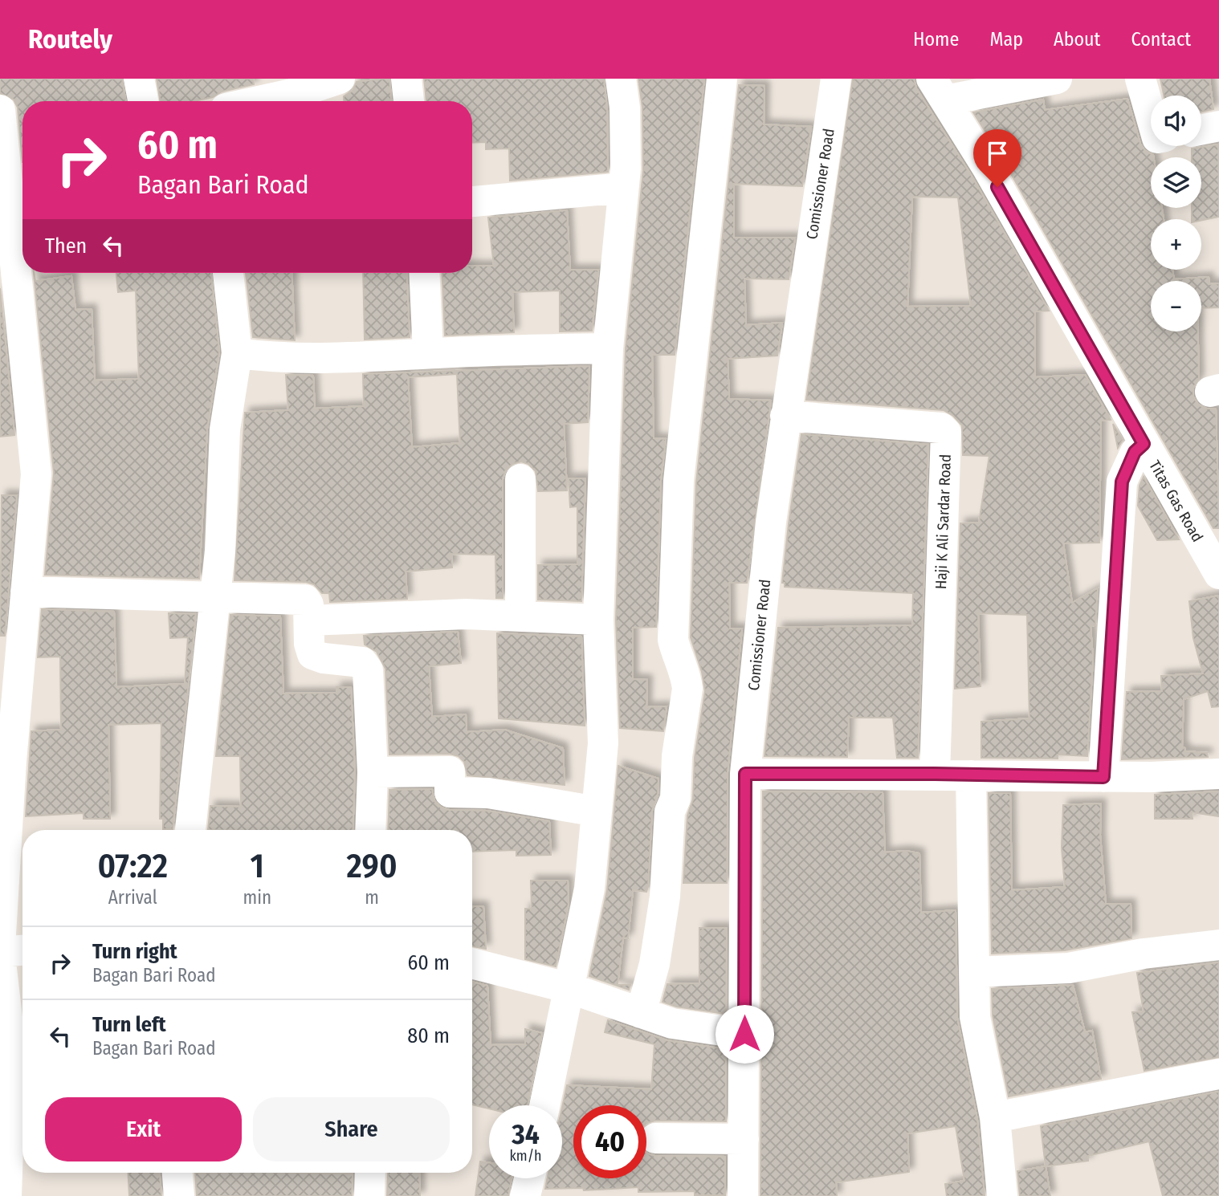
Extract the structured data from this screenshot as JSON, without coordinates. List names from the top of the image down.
{
  "streets": {
    "street": ["Comissioner Road", "Titas Gas Road", "Haji K Ali Sardar Road"]
  },
  "crossings": [
    ["Comissioner Road", "Haji K Ali Sardar Road"]
  ],
  "page": {
    "header": "Routely",
    "nav": [
      "Home",
      "Map",
      "About",
      "Contact"
    ],
    "map_buttons": ["+", "−"],
    "turn": ["60 m", "Bagan Bari Road"],
    "then": "Then",
    "eta": [
      "07:22",
      "Arrival",
      "1",
      "min",
      "290",
      "m"
    ],
    "list": [
      {
        "name": "Turn right",
        "note": "Bagan Bari Road",
        "value": "60 m"
      },
      {
        "name": "Turn left",
        "note": "Bagan Bari Road",
        "value": "80 m"
      }
    ],
    "buttons": ["Exit", "Share"],
    "speed": "34 km/h",
    "limit": "40"
  }
}
